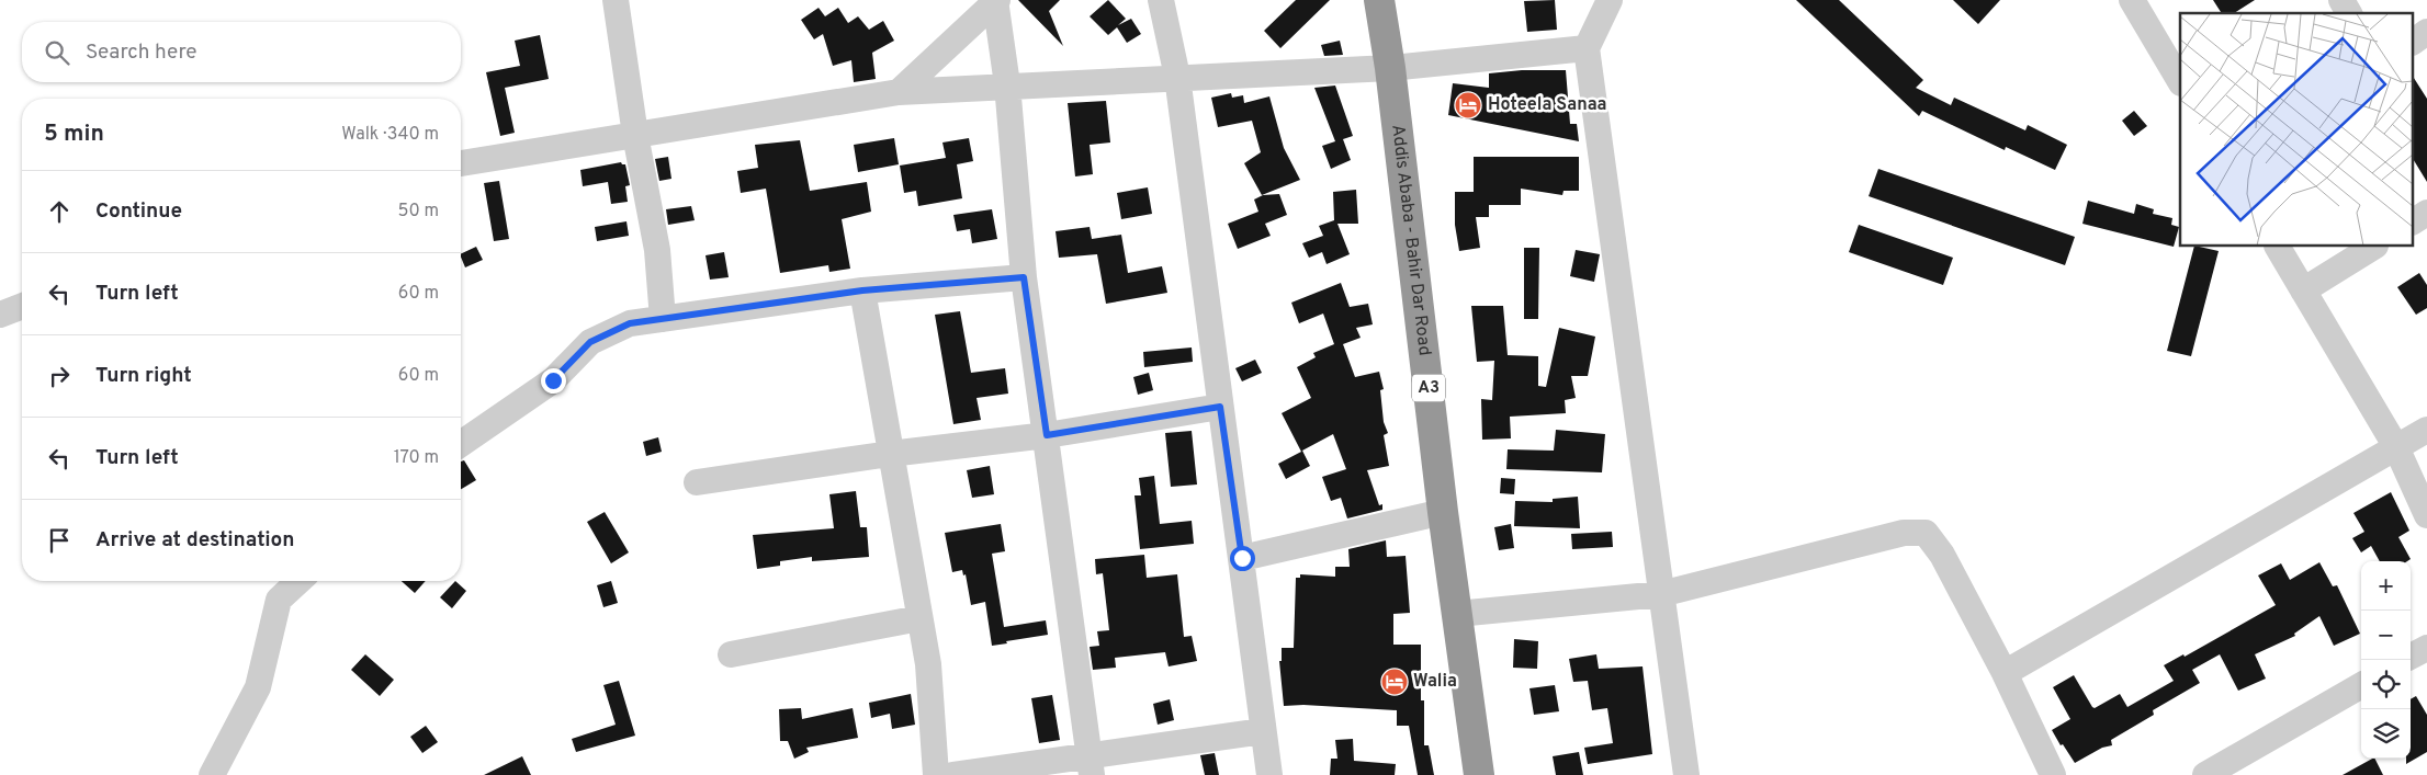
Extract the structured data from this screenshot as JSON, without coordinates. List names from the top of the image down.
{
  "streets": {
    "highway": ["Addis Ababa - Bahir Dar Road", "A3"]
  },
  "places": {
    "hotel": ["Hoteela Sanaa", "Walia"]
  },
  "page": {
    "search": "Search here",
    "heading": ["5 min", "Walk · 340 m"],
    "list": [
      ["Continue", "50 m"],
      ["Turn left", "60 m"],
      ["Turn right", "60 m"],
      ["Turn left", "170 m"],
      "Arrive at destination"
    ],
    "map_buttons": ["+", "−"]
  }
}
